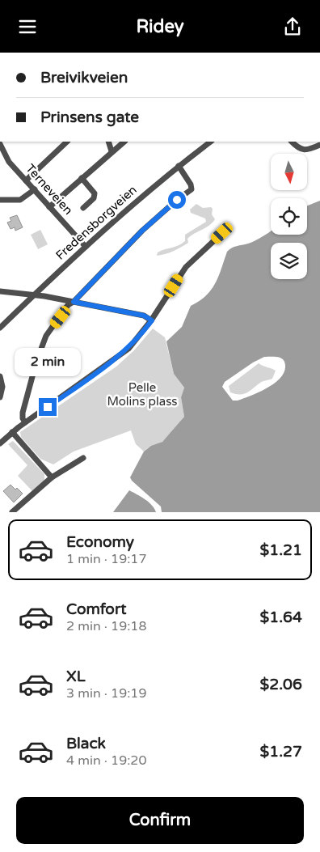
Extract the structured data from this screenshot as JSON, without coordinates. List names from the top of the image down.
{
  "streets": {
    "street": ["Terneveien", "Fredensborgveien"]
  },
  "crossings": [
    ["Terneveien", "Fredensborgveien"]
  ],
  "parks": ["Pelle Molins plass"],
  "north": "bottom",
  "page": {
    "header": "Ridey",
    "banner": ["Breivikveien", "Prinsens gate"],
    "bubble": "2 min",
    "list": [
      {
        "name": "Economy",
        "note": "1 min · 19:17",
        "value": "$1.21"
      },
      {
        "name": "Comfort",
        "note": "2 min · 19:18",
        "value": "$1.64"
      },
      {
        "name": "XL",
        "note": "3 min · 19:19",
        "value": "$2.06"
      },
      {
        "name": "Black",
        "note": "4 min · 19:20",
        "value": "$1.27"
      }
    ],
    "buttons": "Confirm"
  }
}
